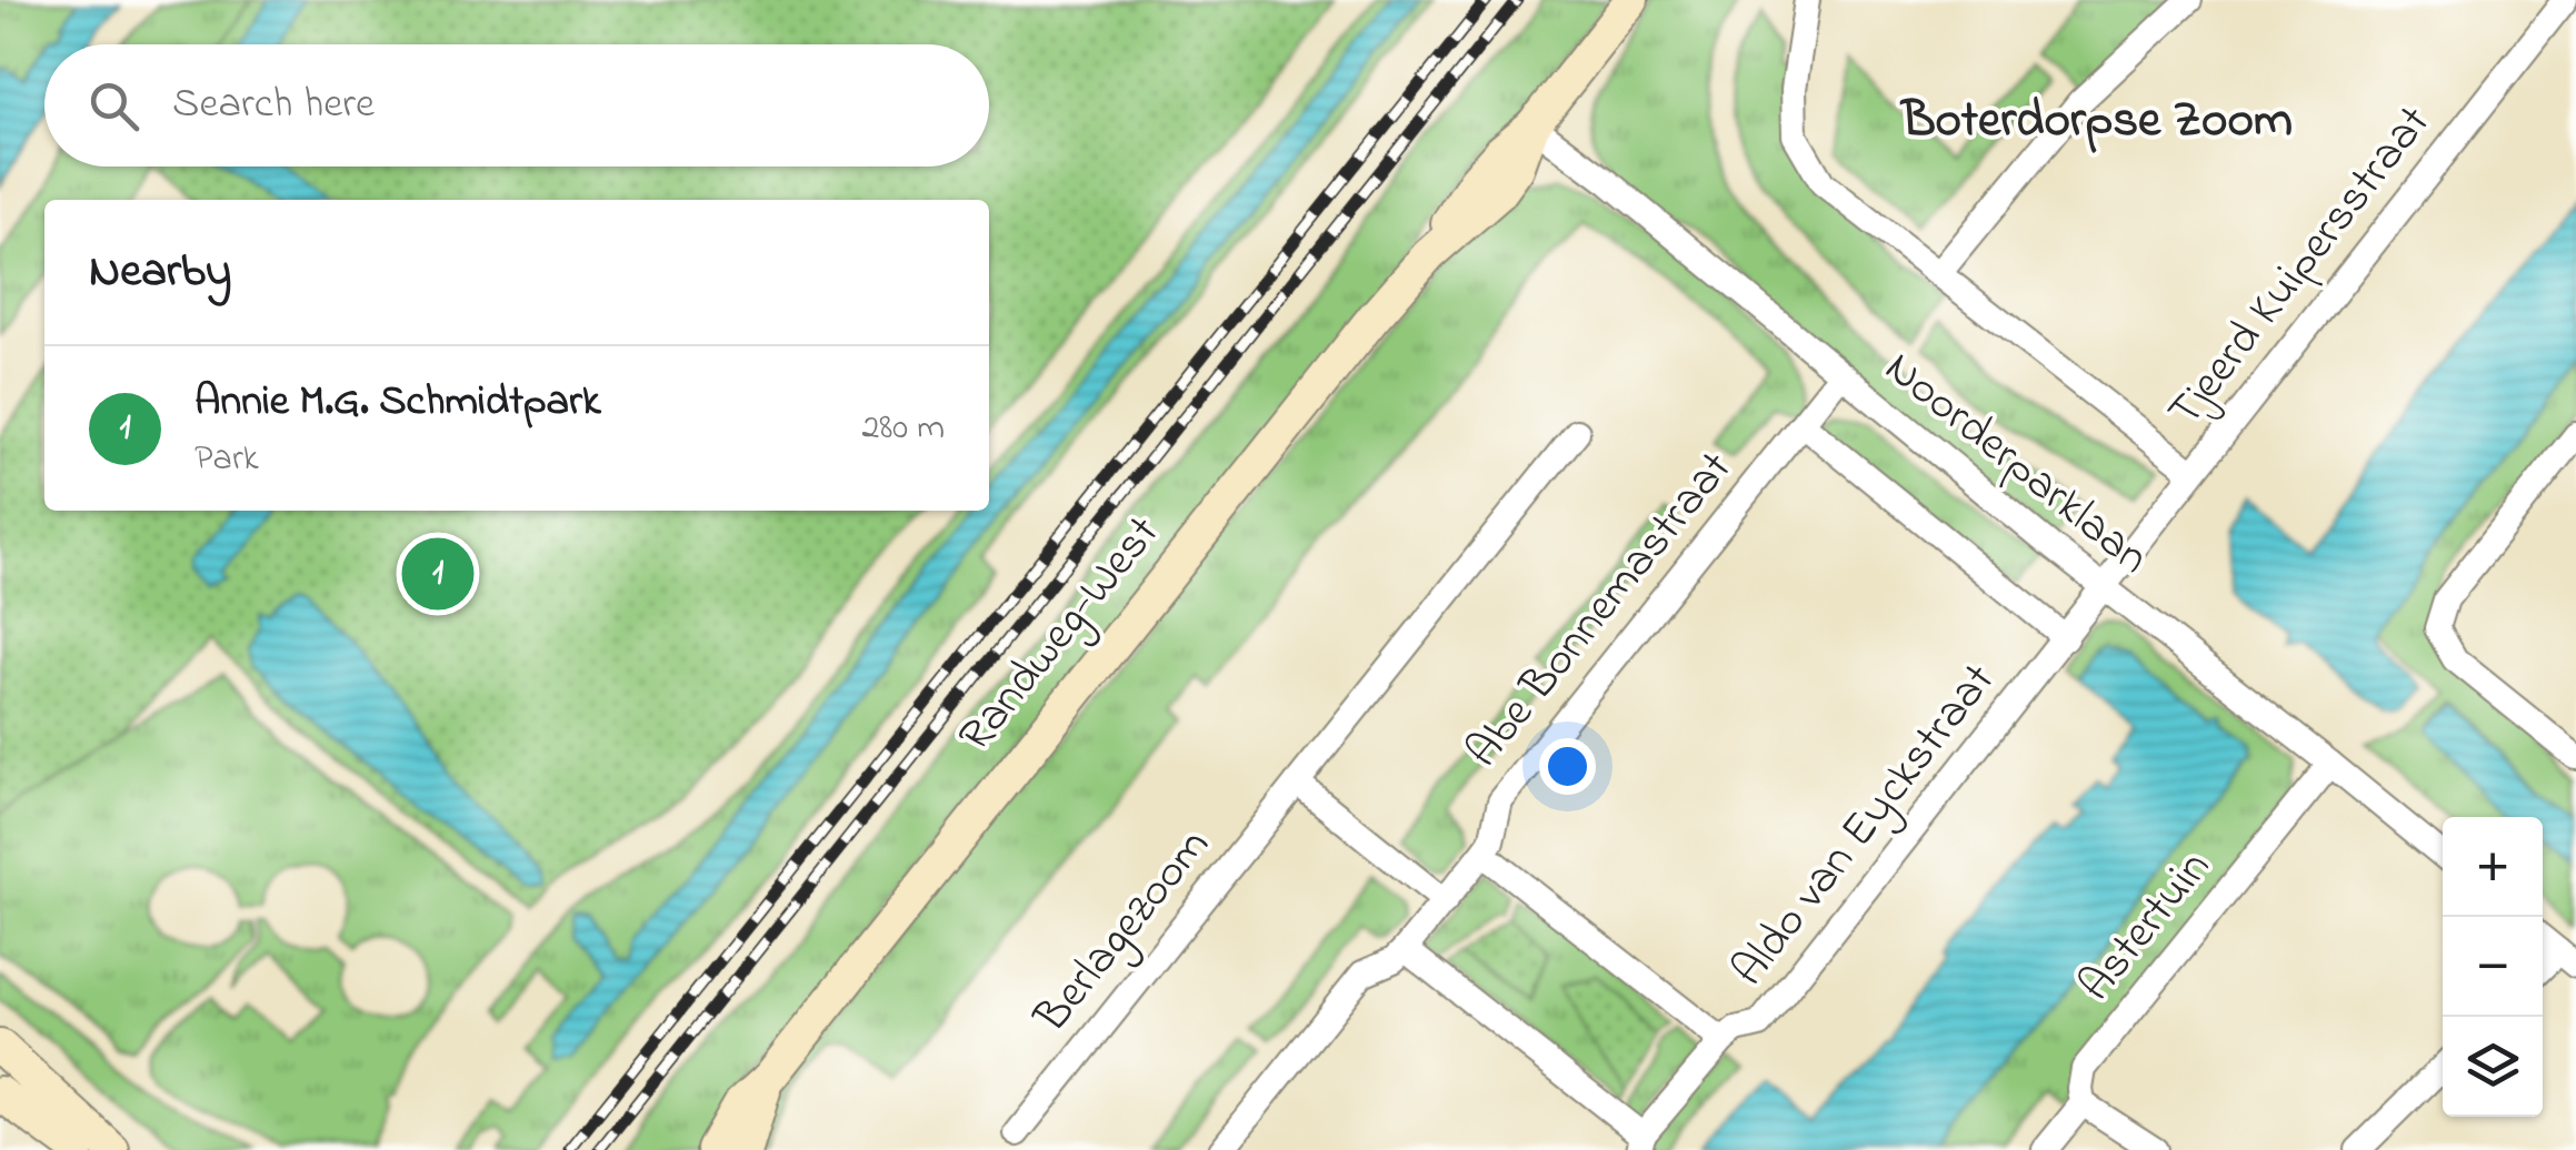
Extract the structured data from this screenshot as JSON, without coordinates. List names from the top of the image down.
{
  "streets": {
    "main road": ["Randweg-West"],
    "street": [
      "Tjeerd Kuipersstraat",
      "Noorderparklaan",
      "Abe Bonnemastraat",
      "Aldo van Eyckstraat",
      "Astertuin",
      "Berlagezoom"
    ]
  },
  "crossings": [
    ["Tjeerd Kuipersstraat", "Noorderparklaan"],
    ["Tjeerd Kuipersstraat", "Aldo van Eyckstraat"],
    ["Noorderparklaan", "Abe Bonnemastraat"],
    ["Noorderparklaan", "Randweg-West"],
    ["Noorderparklaan", "Aldo van Eyckstraat"],
    ["Noorderparklaan", "Astertuin"]
  ],
  "districts": ["Boterdorpse Zoom"],
  "page": {
    "search": "Search here",
    "heading": "Nearby",
    "list": [
      {
        "mark": "1",
        "name": "Annie M.G. Schmidtpark",
        "note": "Park",
        "value": "280 m"
      }
    ],
    "pins": "1",
    "map_buttons": ["+", "−"]
  }
}
